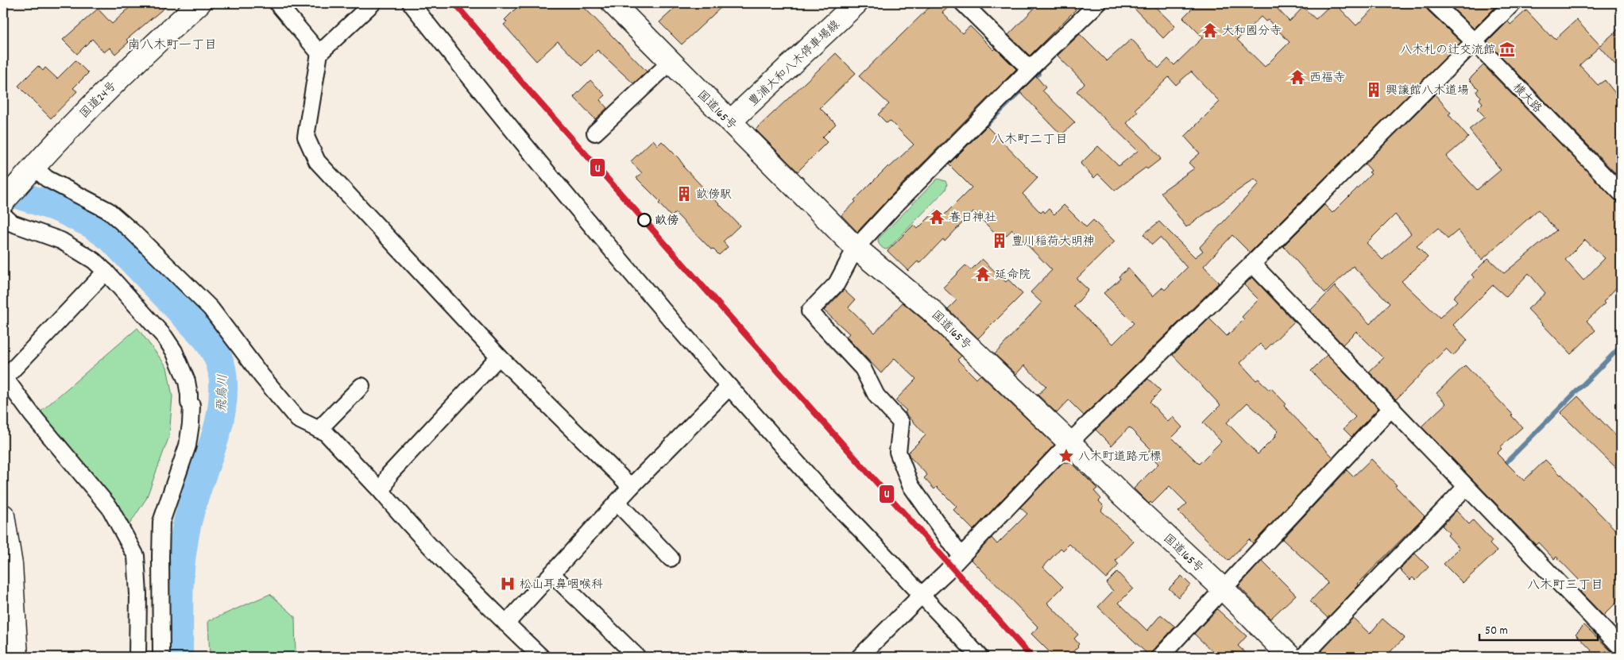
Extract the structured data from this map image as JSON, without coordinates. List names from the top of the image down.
{
  "streets": {
    "main road": ["豊浦大和八木停車場線", "国道24号", "国道165号"],
    "street": ["横大路"]
  },
  "crossings": [
    ["豊浦大和八木停車場線", "国道165号"]
  ],
  "districts": ["南八木町一丁目", "八木町二丁目", "八木町三丁目"],
  "water": ["飛鳥川"],
  "places": {
    "temple": [
      "大和國分寺",
      "西福寺",
      "春日神社",
      "延命院"
    ],
    "museum": ["八木札の辻交流館"],
    "building": ["興譲館八木道場", "畝傍駅", "豊川稲荷大明神"],
    "other": ["畝傍"],
    "place": ["八木町道路元標"],
    "hospital": ["松山耳鼻咽喉科"]
  },
  "lines": ["transit line U"],
  "scale_bar": "50 m"
}
